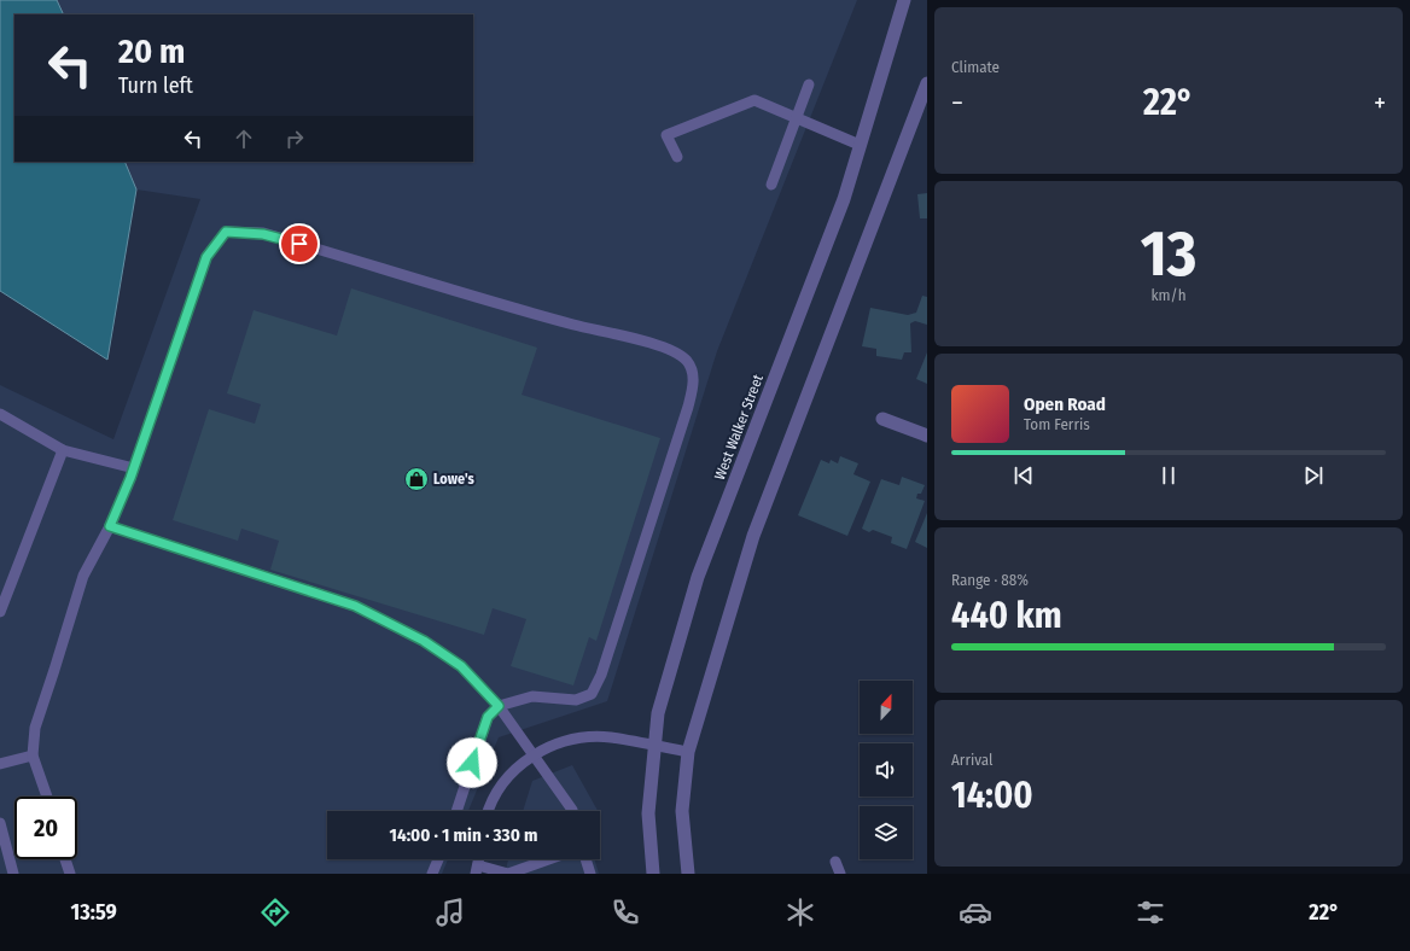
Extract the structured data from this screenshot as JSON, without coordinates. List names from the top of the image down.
{
  "streets": {
    "street": ["West Walker Street"]
  },
  "places": {
    "shop": ["Lowe's"]
  },
  "north": "top",
  "page": {
    "tile": [
      "Climate",
      ["13", "km/h"],
      ["Range · 88%", "440 km"],
      ["Arrival", "14:00"]
    ],
    "turn": ["20 m", "Turn left"],
    "heat": ["−", "22°", "+"],
    "song": ["Open Road", "Tom Ferris"],
    "limit": "20",
    "trip": "14:00 · 1 min · 330 m",
    "tabs": ["13:59", "22°"]
  }
}
